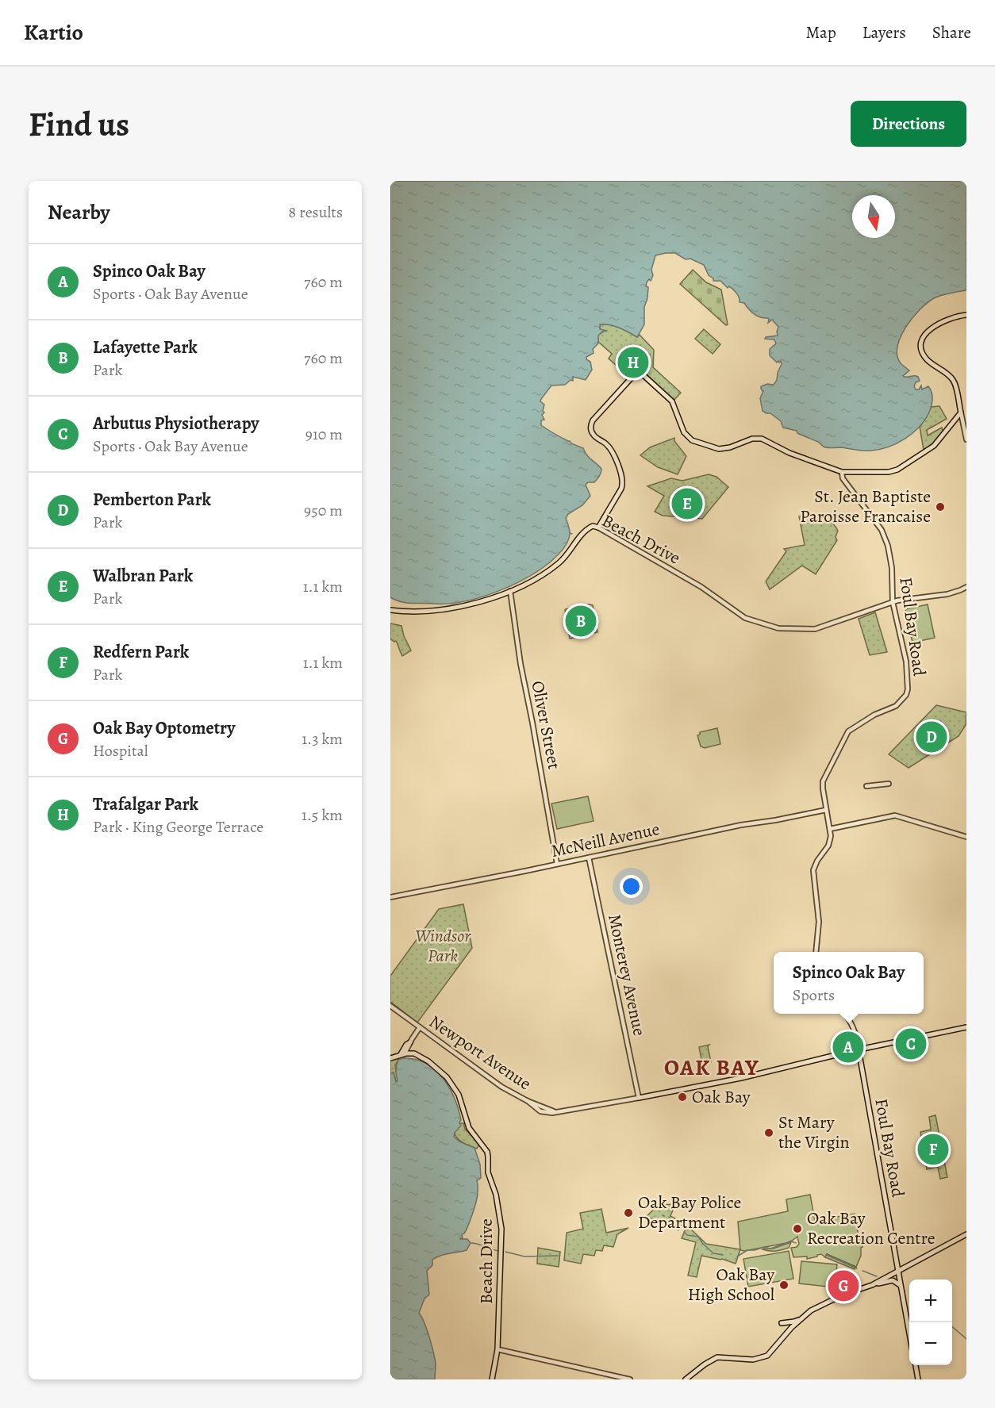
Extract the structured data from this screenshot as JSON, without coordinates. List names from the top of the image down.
{
  "streets": {
    "main road": ["Beach Drive", "Foul Bay Road"],
    "street": [
      "Oliver Street",
      "McNeill Avenue",
      "Monterey Avenue",
      "Newport Avenue"
    ]
  },
  "crossings": [
    ["Beach Drive", "Foul Bay Road"],
    ["Beach Drive", "Oliver Street"],
    ["Foul Bay Road", "McNeill Avenue"],
    ["Oliver Street", "McNeill Avenue"],
    ["McNeill Avenue", "Monterey Avenue"]
  ],
  "districts": ["OAK BAY"],
  "parks": ["Windsor Park"],
  "places": [
    "St. Jean Baptiste Paroisse Francaise",
    "Oak Bay",
    "St Mary the Virgin",
    "Oak Bay Police Department",
    "Oak Bay Recreation Centre",
    "Oak Bay High School"
  ],
  "north": "bottom",
  "page": {
    "header": "Kartio",
    "nav": ["Map", "Layers", "Share"],
    "buttons": "Directions",
    "title": "Find us",
    "heading": ["Nearby", "8 results"],
    "list": [
      {
        "mark": "A",
        "name": "Spinco Oak Bay",
        "note": "Sports · Oak Bay Avenue",
        "value": "760 m"
      },
      {
        "mark": "B",
        "name": "Lafayette Park",
        "note": "Park",
        "value": "760 m"
      },
      {
        "mark": "C",
        "name": "Arbutus Physiotherapy",
        "note": "Sports · Oak Bay Avenue",
        "value": "910 m"
      },
      {
        "mark": "D",
        "name": "Pemberton Park",
        "note": "Park",
        "value": "950 m"
      },
      {
        "mark": "E",
        "name": "Walbran Park",
        "note": "Park",
        "value": "1.1 km"
      },
      {
        "mark": "F",
        "name": "Redfern Park",
        "note": "Park",
        "value": "1.1 km"
      },
      {
        "mark": "G",
        "name": "Oak Bay Optometry",
        "note": "Hospital",
        "value": "1.3 km"
      },
      {
        "mark": "H",
        "name": "Trafalgar Park",
        "note": "Park · King George Terrace",
        "value": "1.5 km"
      }
    ],
    "pins": [
      "H",
      "E",
      "B",
      "D",
      "C",
      "A",
      "F",
      "G"
    ],
    "popup": ["Spinco Oak Bay", "Sports"],
    "map_buttons": ["+", "−"]
  }
}
